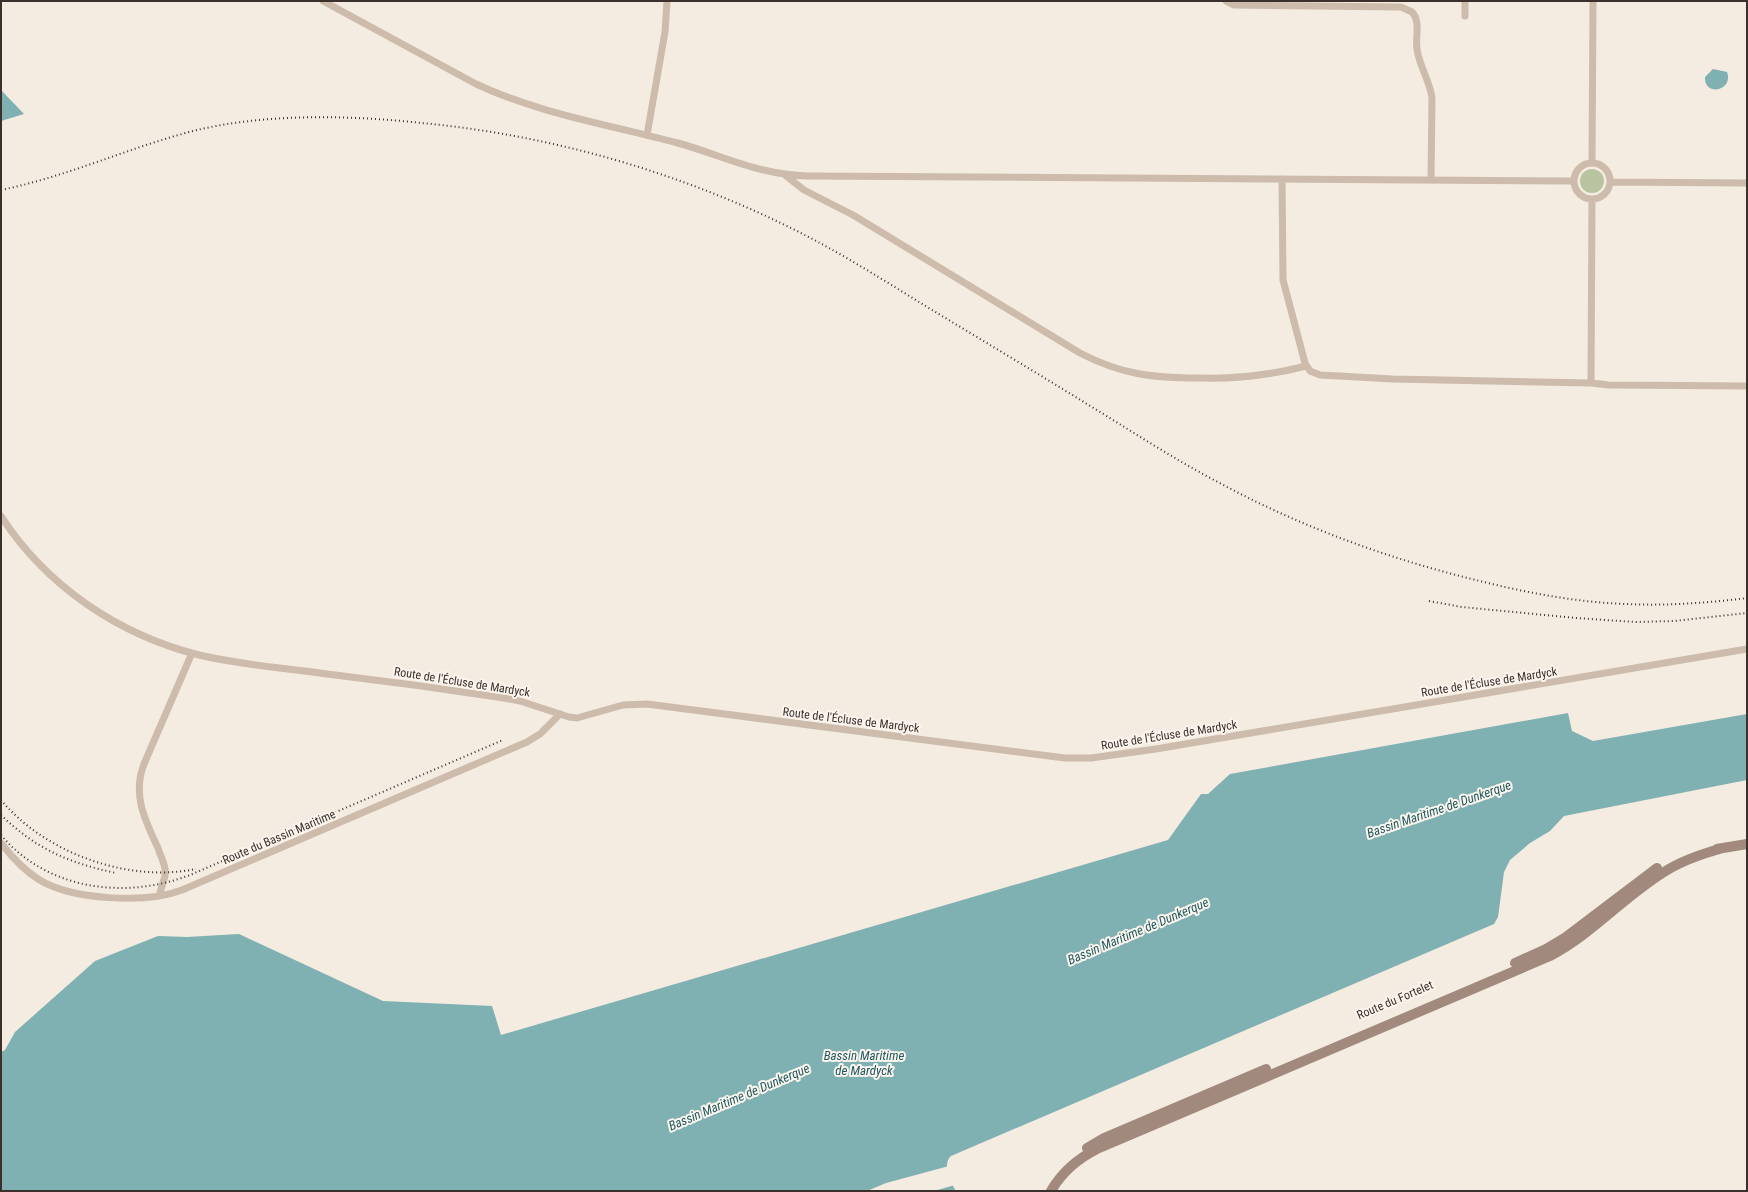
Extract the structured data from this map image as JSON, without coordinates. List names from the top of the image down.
{
  "streets": {
    "main road": ["Route du Fortelet"],
    "street": ["Route de l'Écluse de Mardyck", "Route du Bassin Maritime"]
  },
  "crossings": [
    ["Route de l'Écluse de Mardyck", "Route du Bassin Maritime"]
  ],
  "water": ["Bassin Maritime de Dunkerque", "Bassin Maritime de Mardyck"]
}
